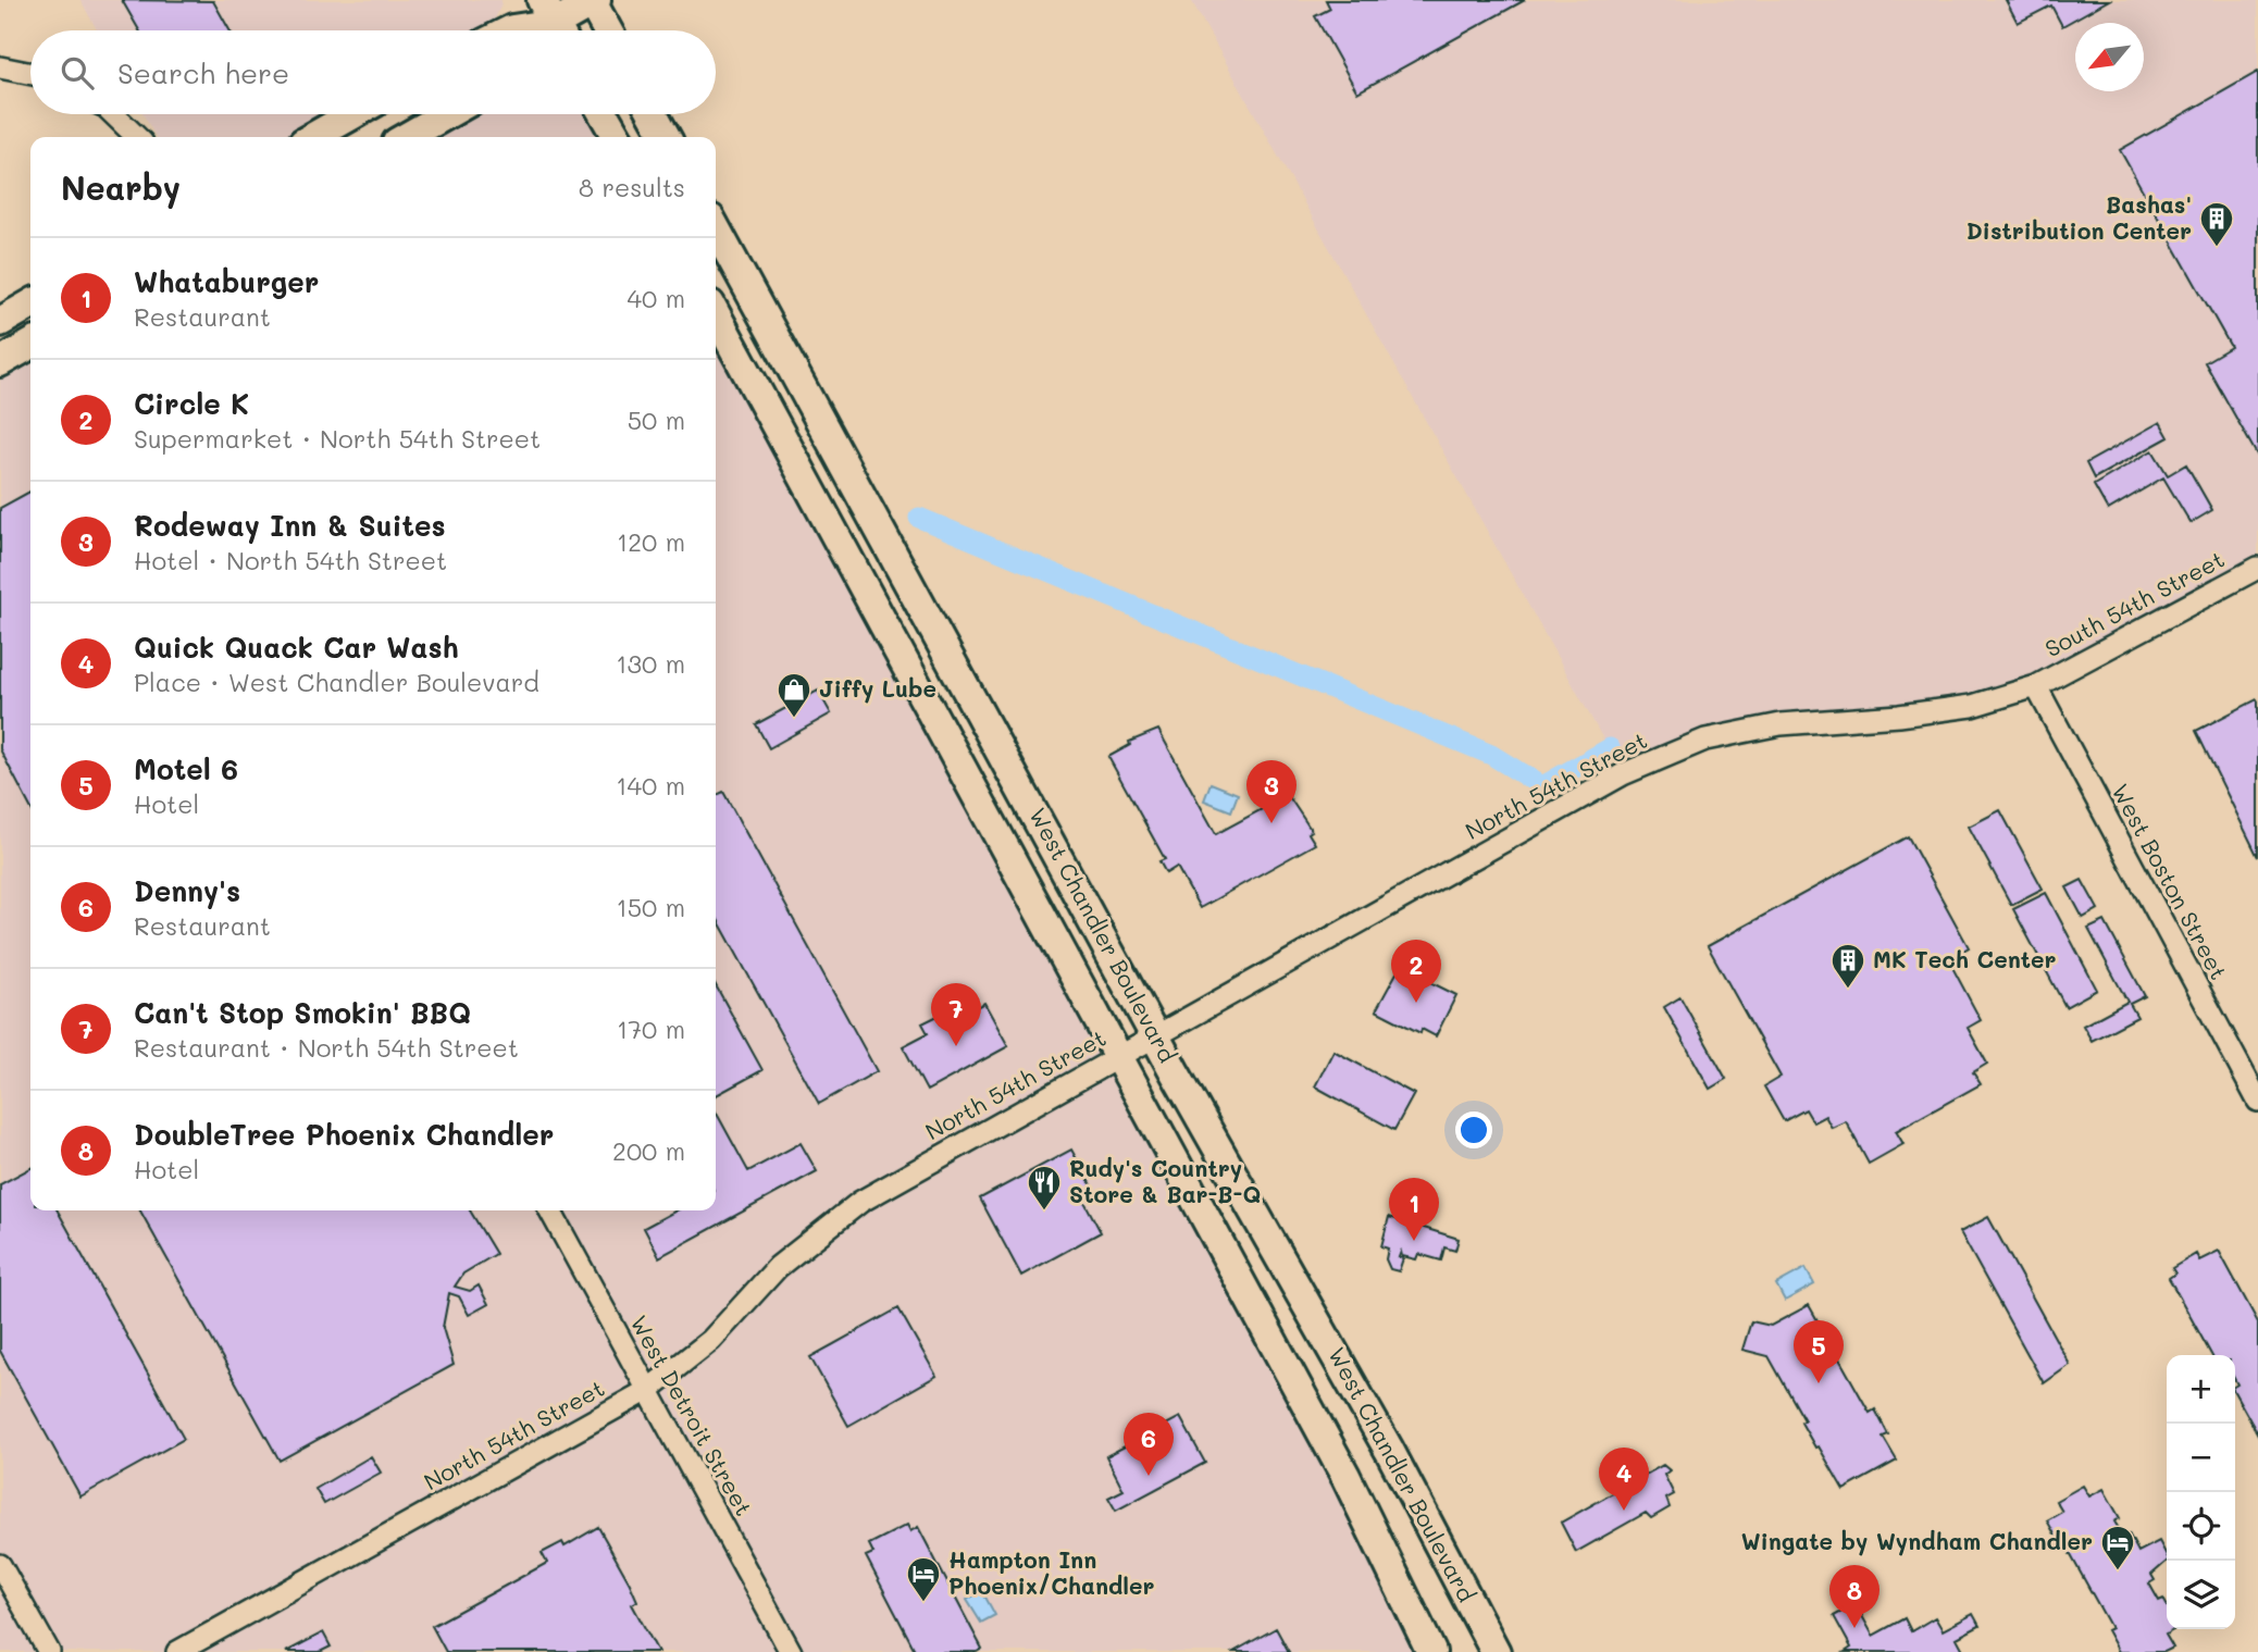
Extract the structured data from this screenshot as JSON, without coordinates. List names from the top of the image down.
{
  "streets": {
    "main road": ["West Chandler Boulevard"],
    "street": [
      "South 54th Street",
      "North 54th Street",
      "West Boston Street",
      "West Detroit Street"
    ]
  },
  "crossings": [
    ["South 54th Street", "North 54th Street"],
    ["South 54th Street", "West Boston Street"],
    ["North 54th Street", "West Boston Street"],
    ["North 54th Street", "West Chandler Boulevard"],
    ["North 54th Street", "West Detroit Street"]
  ],
  "places": {
    "building": ["Bashas' Distribution Center", "MK Tech Center"],
    "shop": ["Jiffy Lube"],
    "restaurant": ["Rudy's Country Store & Bar-B-Q"],
    "hotel": ["Wingate by Wyndham Chandler", "Hampton Inn Phoenix/Chandler"]
  },
  "north": "bottom left",
  "page": {
    "search": "Search here",
    "heading": ["Nearby", "8 results"],
    "list": [
      {
        "mark": "1",
        "name": "Whataburger",
        "note": "Restaurant",
        "value": "40 m"
      },
      {
        "mark": "2",
        "name": "Circle K",
        "note": "Supermarket · North 54th Street",
        "value": "50 m"
      },
      {
        "mark": "3",
        "name": "Rodeway Inn & Suites",
        "note": "Hotel · North 54th Street",
        "value": "120 m"
      },
      {
        "mark": "4",
        "name": "Quick Quack Car Wash",
        "note": "Place · West Chandler Boulevard",
        "value": "130 m"
      },
      {
        "mark": "5",
        "name": "Motel 6",
        "note": "Hotel",
        "value": "140 m"
      },
      {
        "mark": "6",
        "name": "Denny's",
        "note": "Restaurant",
        "value": "150 m"
      },
      {
        "mark": "7",
        "name": "Can't Stop Smokin' BBQ",
        "note": "Restaurant · North 54th Street",
        "value": "170 m"
      },
      {
        "mark": "8",
        "name": "DoubleTree Phoenix Chandler",
        "note": "Hotel",
        "value": "200 m"
      }
    ],
    "pins": [
      "3",
      "2",
      "7",
      "1",
      "5",
      "6",
      "4",
      "8"
    ],
    "map_buttons": ["+", "−"]
  }
}
